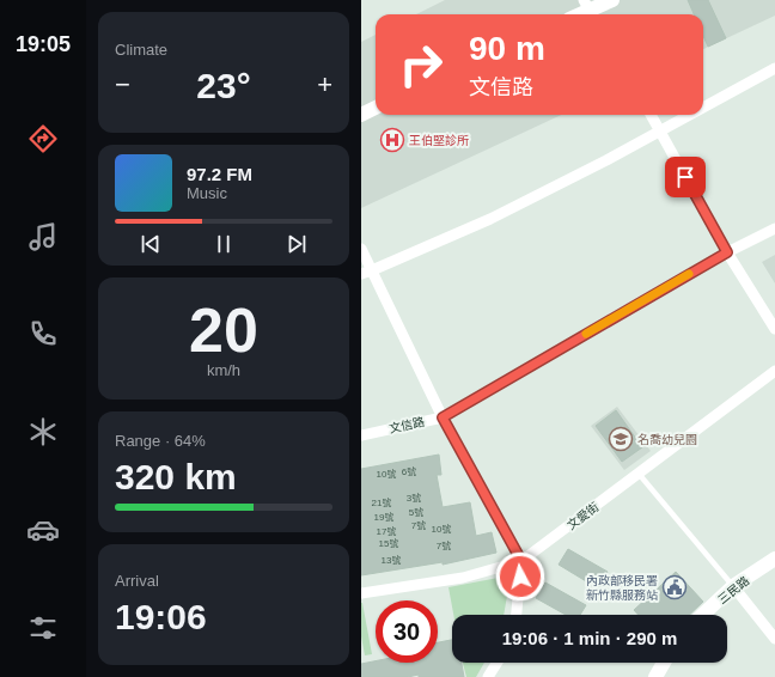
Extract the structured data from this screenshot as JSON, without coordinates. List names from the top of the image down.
{
  "streets": {
    "street": ["文信路", "文愛街", "三民路"]
  },
  "places": {
    "hospital": ["王伯堅診所"],
    "school or university": ["名喬幼兒園"],
    "public building": ["內政部移民署 新竹縣服務站"]
  },
  "house_numbers": [
    "6號",
    "10號",
    "3號",
    "21號",
    "5號",
    "19號",
    "7號",
    "10號",
    "17號",
    "15號",
    "7號",
    "13號"
  ],
  "page": {
    "tabs": "19:05",
    "tile": [
      "Climate",
      ["20", "km/h"],
      ["Range · 64%", "320 km"],
      ["Arrival", "19:06"]
    ],
    "turn": ["90 m", "文信路"],
    "heat": ["−", "23°", "+"],
    "song": ["97.2 FM", "Music"],
    "limit": "30",
    "trip": "19:06 · 1 min · 290 m"
  }
}
